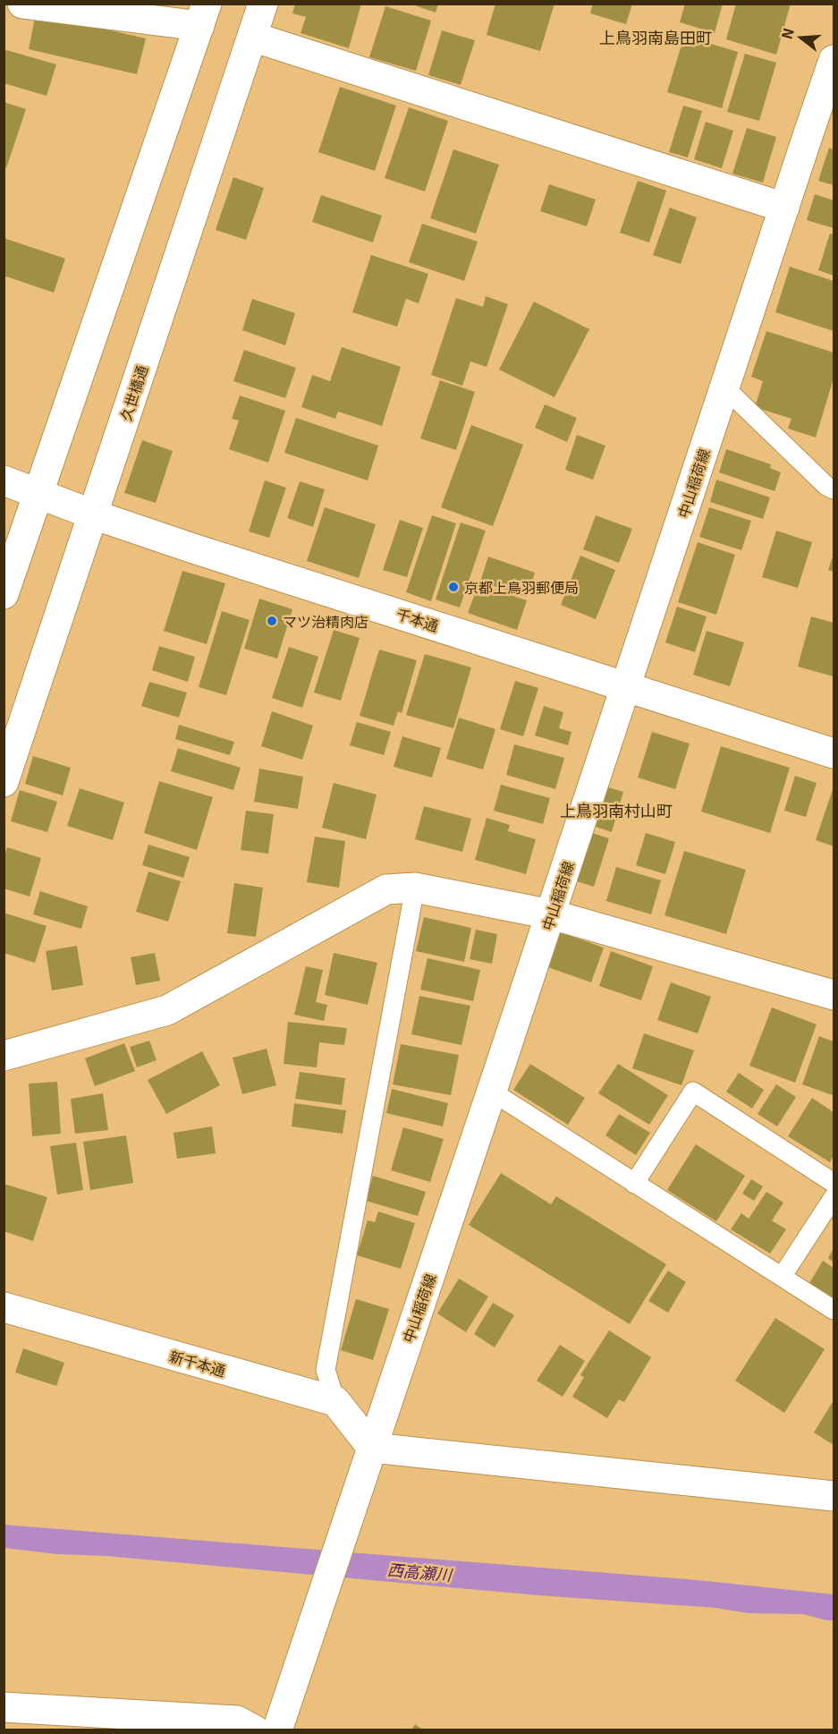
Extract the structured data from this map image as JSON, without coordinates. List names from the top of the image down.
{
  "streets": {
    "street": [
      "久世橋通",
      "中山稲荷線",
      "千本通",
      "新千本通"
    ]
  },
  "crossings": [
    ["久世橋通", "千本通"],
    ["中山稲荷線", "千本通"]
  ],
  "districts": ["上鳥羽南島田町", "上鳥羽南村山町"],
  "water": ["西高瀬川"],
  "places": ["京都上鳥羽郵便局", "マツ治精肉店"],
  "north": "left"
}
